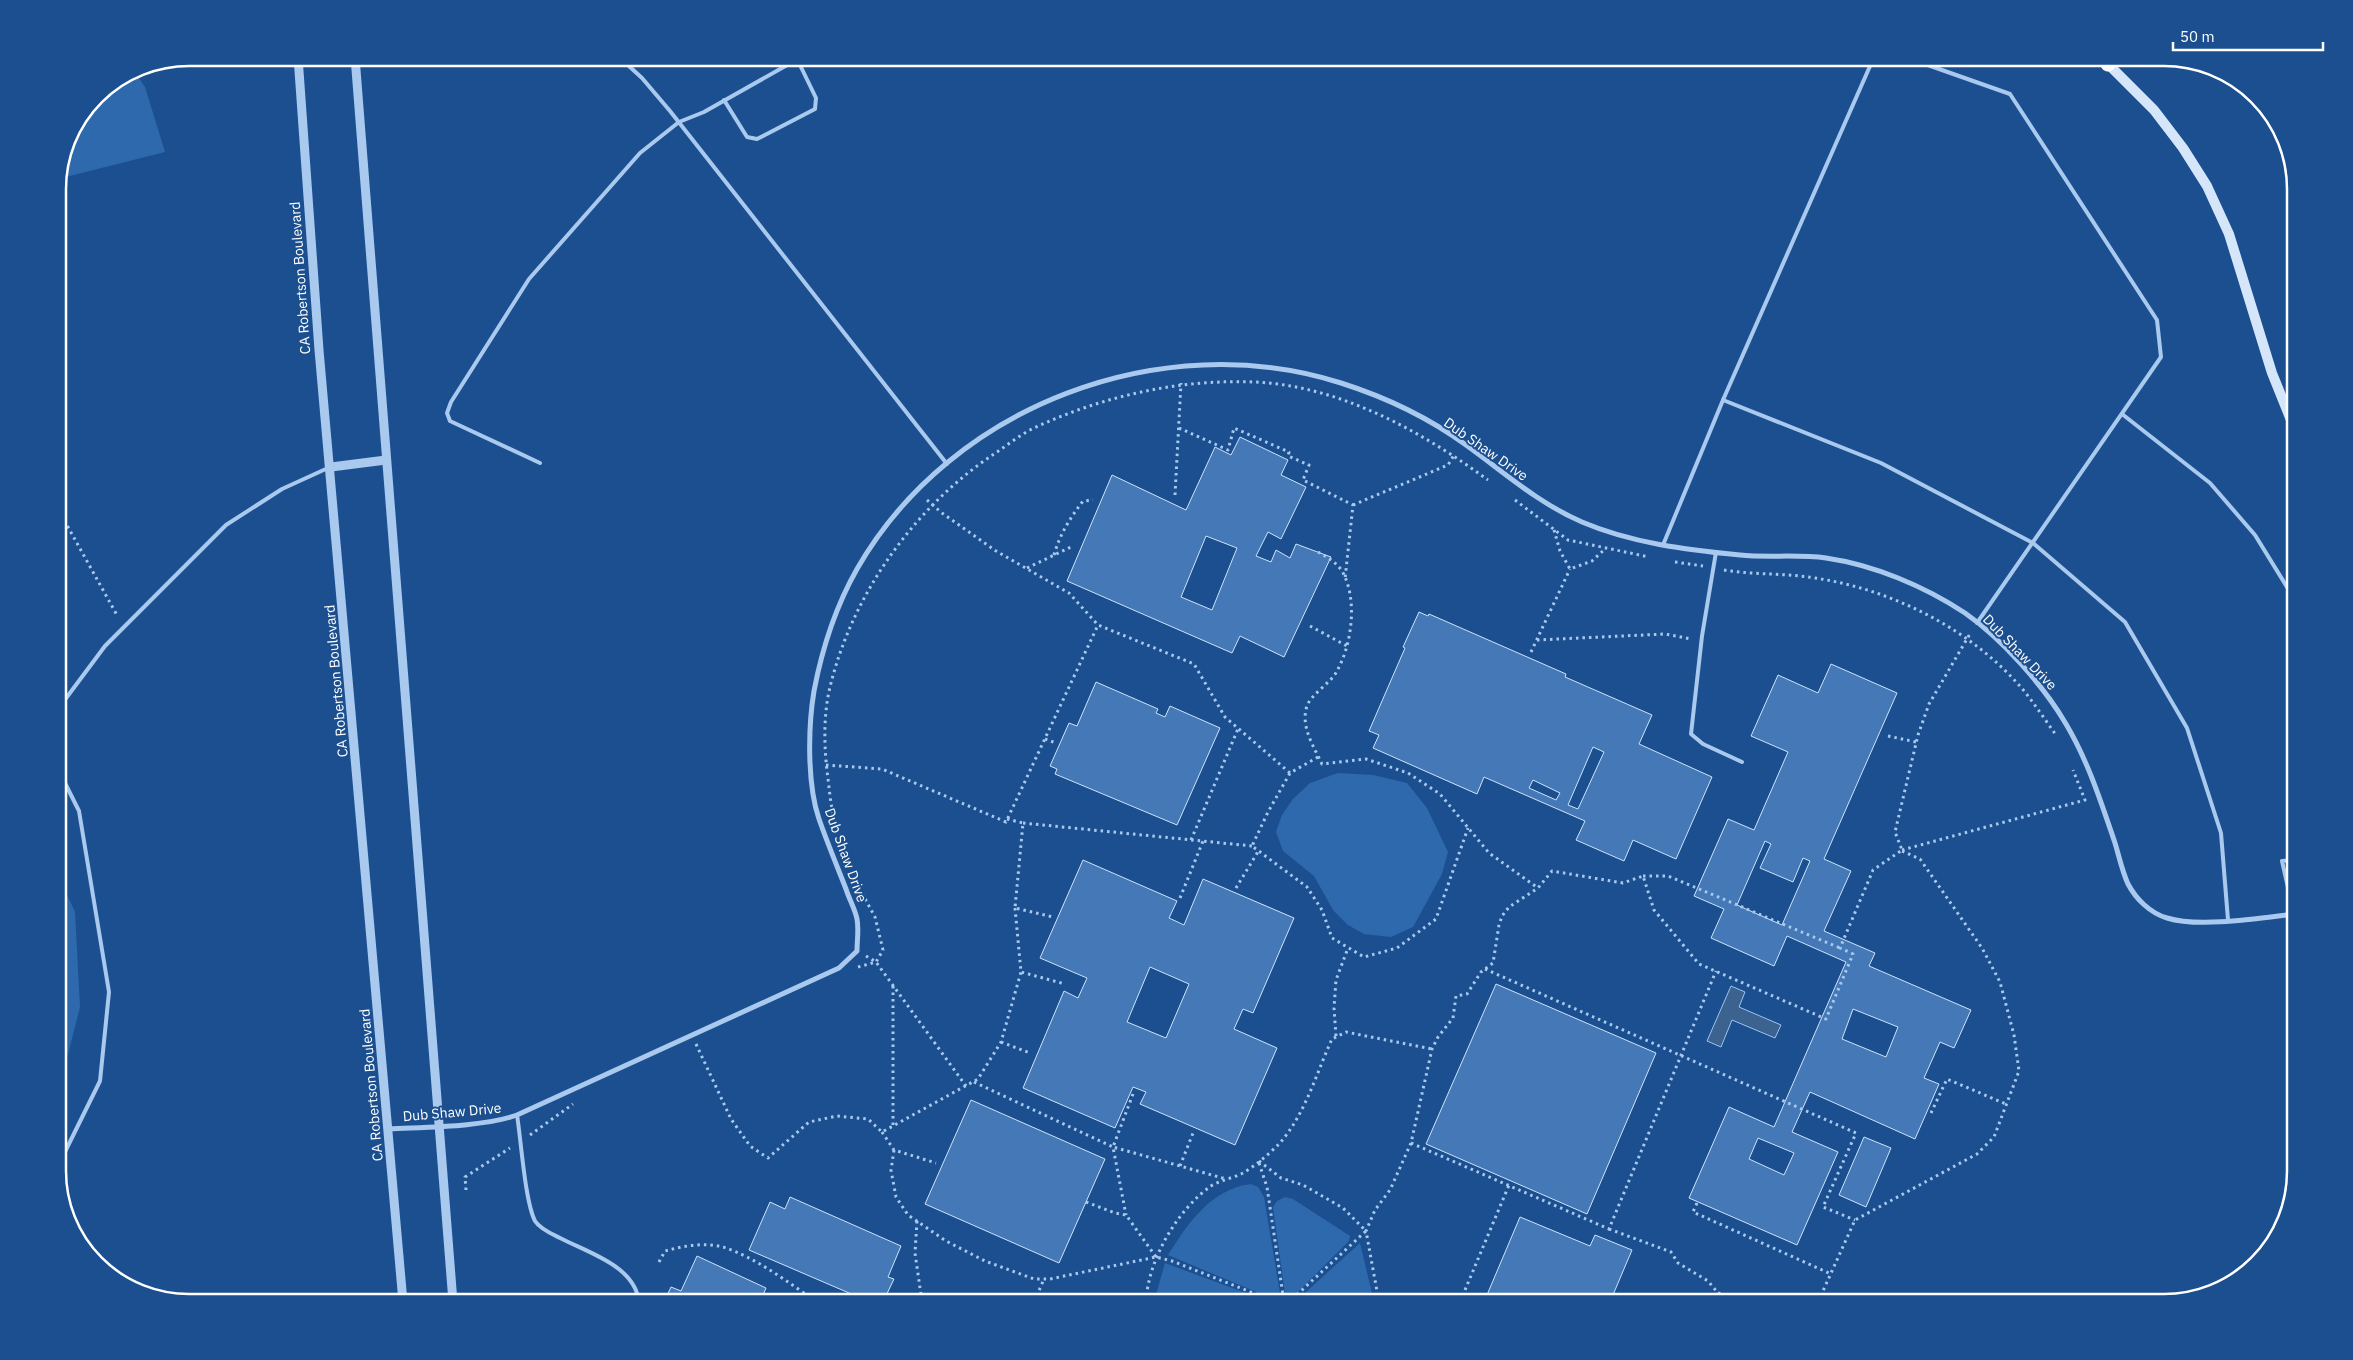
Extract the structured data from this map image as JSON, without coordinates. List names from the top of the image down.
{
  "streets": {
    "street": ["CA Robertson Boulevard", "Dub Shaw Drive"]
  },
  "crossings": [
    ["CA Robertson Boulevard", "Dub Shaw Drive"]
  ],
  "scale_bar": "50 m"
}
